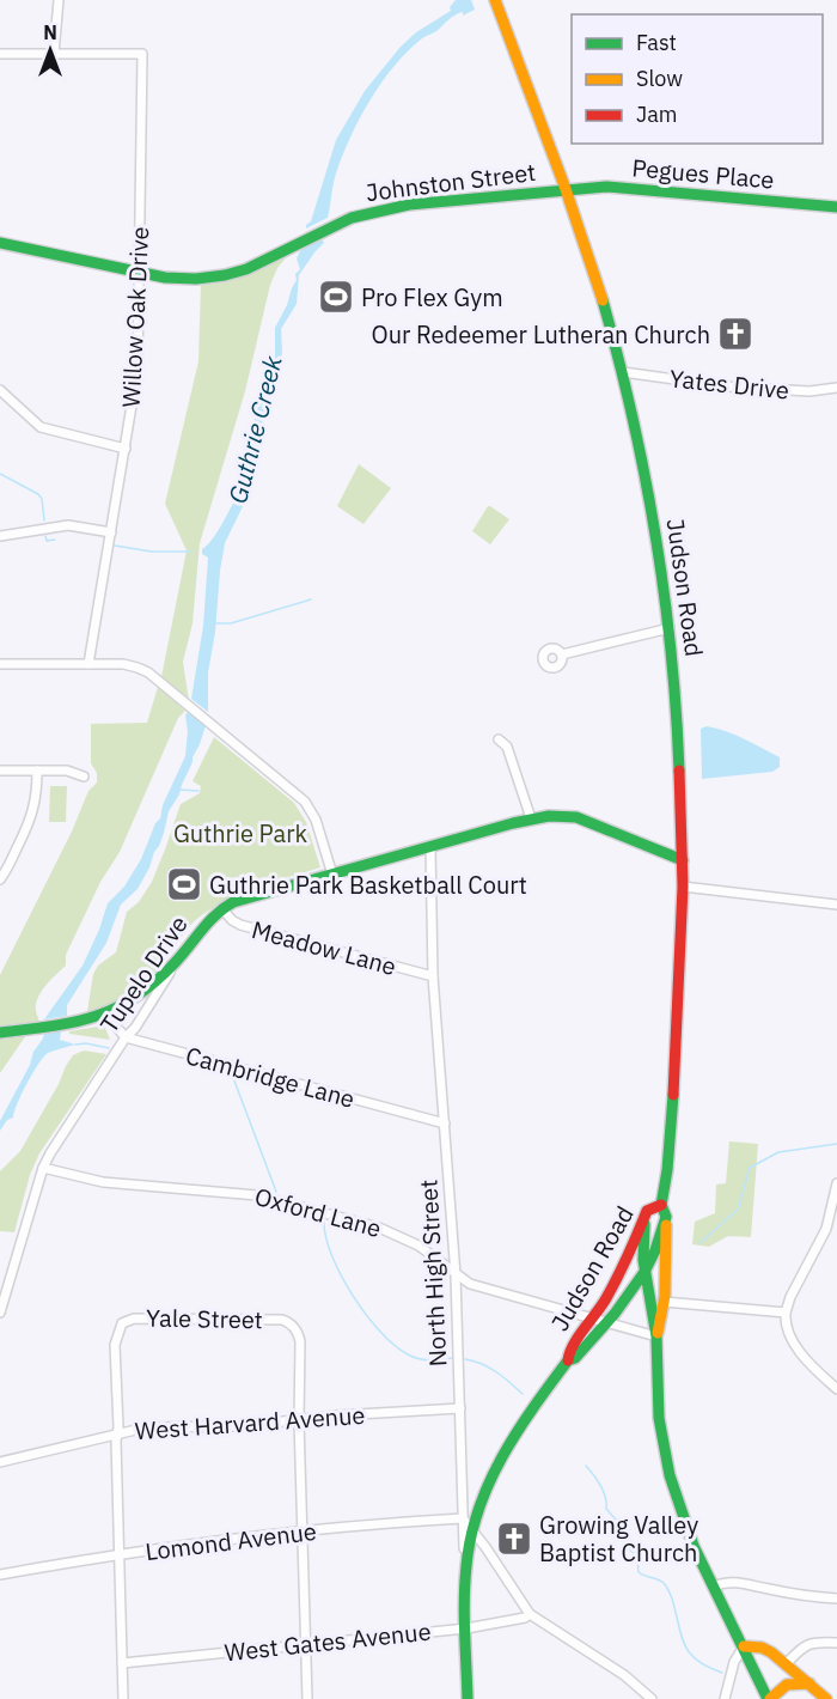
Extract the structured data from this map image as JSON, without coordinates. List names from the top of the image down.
{
  "streets": {
    "street": [
      "Pegues Place",
      "Johnston Street",
      "Willow Oak Drive",
      "Yates Drive",
      "Judson Road",
      "Meadow Lane",
      "Tupelo Drive",
      "Cambridge Lane",
      "Oxford Lane",
      "North High Street",
      "Yale Street",
      "West Harvard Avenue",
      "Lomond Avenue",
      "West Gates Avenue"
    ]
  },
  "crossings": [
    ["Pegues Place", "Johnston Street"],
    ["Pegues Place", "Judson Road"],
    ["Johnston Street", "Willow Oak Drive"],
    ["Johnston Street", "Judson Road"],
    ["Yates Drive", "Judson Road"],
    ["Judson Road", "Tupelo Drive"],
    ["Judson Road", "Oxford Lane"],
    ["Judson Road", "North High Street"],
    ["Meadow Lane", "Tupelo Drive"],
    ["Meadow Lane", "North High Street"],
    ["Tupelo Drive", "Cambridge Lane"],
    ["Tupelo Drive", "Oxford Lane"],
    ["Tupelo Drive", "North High Street"],
    ["Cambridge Lane", "North High Street"],
    ["Oxford Lane", "North High Street"],
    ["North High Street", "West Harvard Avenue"],
    ["North High Street", "Lomond Avenue"],
    ["North High Street", "West Gates Avenue"],
    ["Yale Street", "West Harvard Avenue"]
  ],
  "water": ["Guthrie Creek"],
  "parks": ["Guthrie Park"],
  "places": {
    "sports": ["Pro Flex Gym", "Guthrie Park Basketball Court"],
    "church": ["Our Redeemer Lutheran Church", "Growing Valley Baptist Church"]
  },
  "legend": ["Fast", "Slow", "Jam"],
  "north": "top"
}
